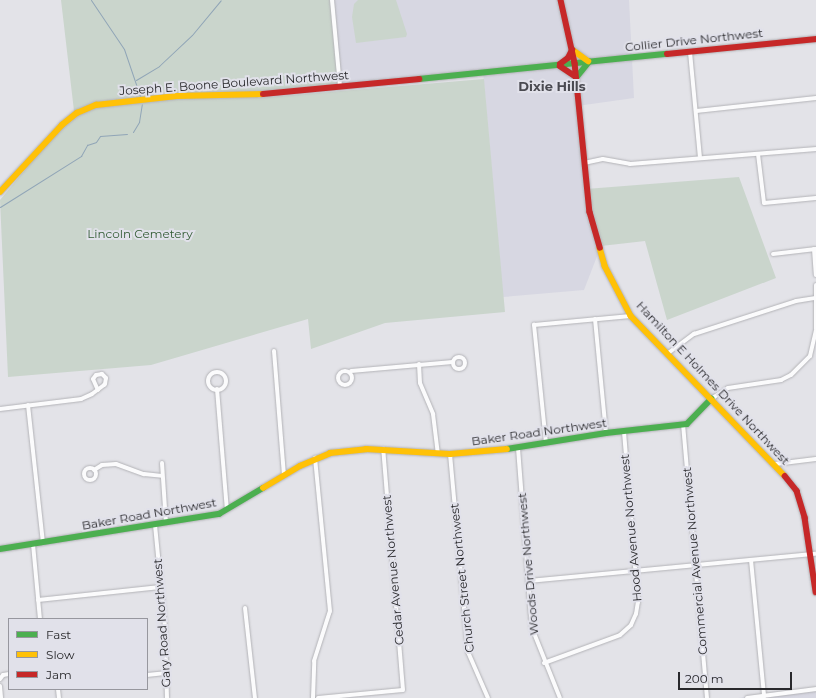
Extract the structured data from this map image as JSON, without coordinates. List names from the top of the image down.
{
  "streets": {
    "main road": [
      "Collier Drive Northwest",
      "Joseph E. Boone Boulevard Northwest",
      "Hamilton E Holmes Drive Northwest",
      "Baker Road Northwest"
    ],
    "street": [
      "Hood Avenue Northwest",
      "Commercial Avenue Northwest",
      "Woods Drive Northwest",
      "Cedar Avenue Northwest",
      "Church Street Northwest",
      "Gary Road Northwest"
    ]
  },
  "crossings": [
    ["Collier Drive Northwest", "Joseph E. Boone Boulevard Northwest"],
    ["Collier Drive Northwest", "Hamilton E Holmes Drive Northwest"],
    ["Joseph E. Boone Boulevard Northwest", "Hamilton E Holmes Drive Northwest"],
    ["Baker Road Northwest", "Hood Avenue Northwest"],
    ["Baker Road Northwest", "Commercial Avenue Northwest"],
    ["Baker Road Northwest", "Woods Drive Northwest"],
    ["Baker Road Northwest", "Cedar Avenue Northwest"],
    ["Baker Road Northwest", "Church Street Northwest"],
    ["Baker Road Northwest", "Gary Road Northwest"],
    ["Hood Avenue Northwest", "Woods Drive Northwest"]
  ],
  "districts": ["Dixie Hills"],
  "parks": ["Lincoln Cemetery"],
  "legend": ["Fast", "Slow", "Jam"],
  "scale_bar": "200 m"
}
